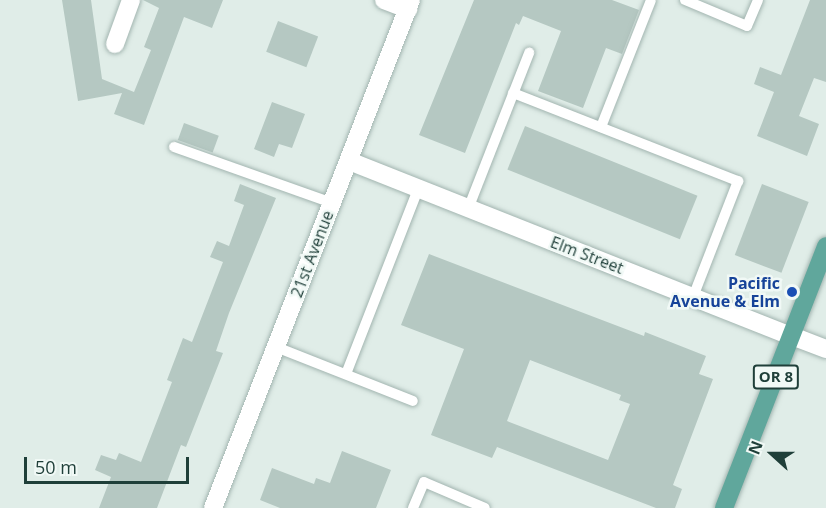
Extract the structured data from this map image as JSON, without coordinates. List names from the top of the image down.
{
  "streets": {
    "main road": ["OR 8"],
    "street": ["21st Avenue", "Elm Street"]
  },
  "crossings": [
    ["21st Avenue", "Elm Street"],
    ["Elm Street", "OR 8"]
  ],
  "places": ["Pacific Avenue & Elm"],
  "scale_bar": "50 m",
  "north": "left"
}
